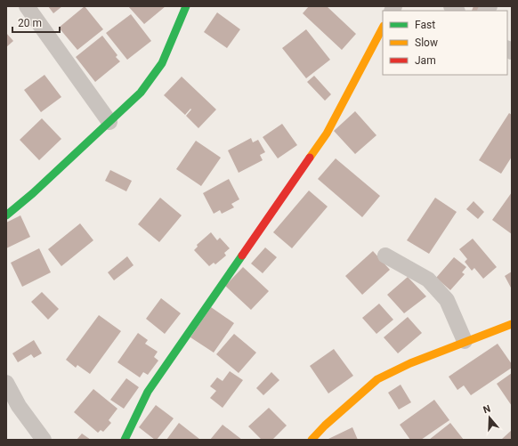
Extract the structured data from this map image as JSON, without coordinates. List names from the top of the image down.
{
  "legend": ["Fast", "Slow", "Jam"],
  "scale_bar": "20 m",
  "north": "top"
}
